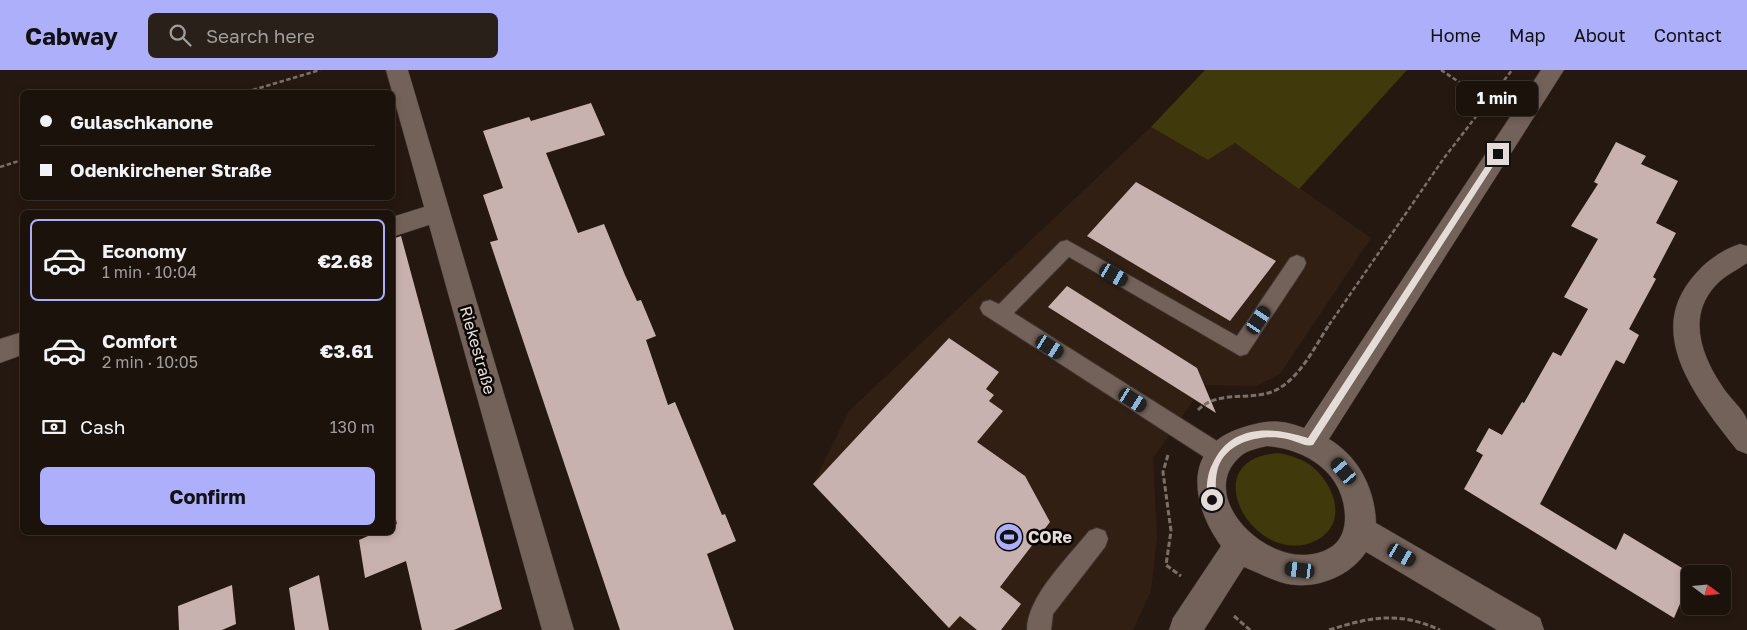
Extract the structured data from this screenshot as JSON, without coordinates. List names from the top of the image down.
{
  "streets": {
    "main road": ["Riekestraße"]
  },
  "places": {
    "sports": ["CORe"]
  },
  "north": "right",
  "page": {
    "header": "Cabway",
    "search": "Search here",
    "nav": [
      "Home",
      "Map",
      "About",
      "Contact"
    ],
    "bubble": "1 min",
    "banner": ["Gulaschkanone", "Odenkirchener Straße"],
    "list": [
      {
        "name": "Economy",
        "note": "1 min · 10:04",
        "value": "€2.68"
      },
      {
        "name": "Comfort",
        "note": "2 min · 10:05",
        "value": "€3.61"
      }
    ],
    "pay": ["Cash", "130 m"],
    "buttons": "Confirm"
  }
}
